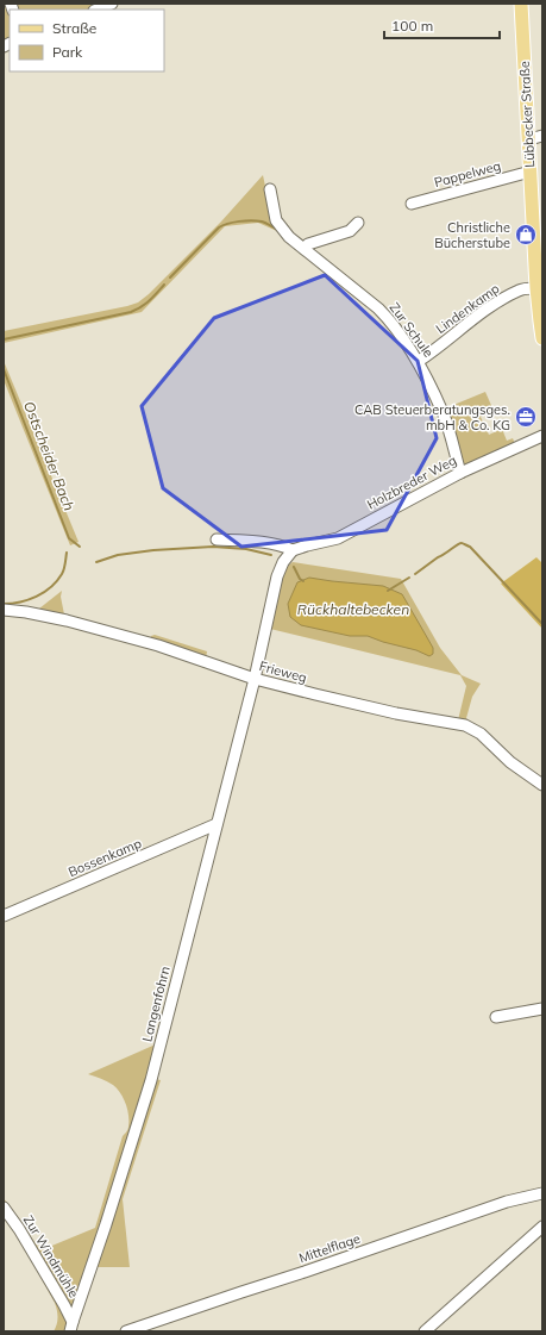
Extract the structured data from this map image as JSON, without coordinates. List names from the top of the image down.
{
  "streets": {
    "main road": ["Lübbecker Straße"],
    "street": [
      "Pappelweg",
      "Lindenkamp",
      "Zur Schule",
      "Holzbreder Weg",
      "Frieweg",
      "Bossenkamp",
      "Langenfohrn",
      "Mittelflage",
      "Zur Windmühle"
    ]
  },
  "crossings": [
    ["Lübbecker Straße", "Pappelweg"],
    ["Lübbecker Straße", "Lindenkamp"],
    ["Lindenkamp", "Zur Schule"],
    ["Zur Schule", "Holzbreder Weg"],
    ["Frieweg", "Langenfohrn"],
    ["Bossenkamp", "Langenfohrn"],
    ["Langenfohrn", "Zur Windmühle"]
  ],
  "water": ["Ostscheider Bach", "Rückhaltebecken"],
  "places": {
    "shop": ["Christliche Bücherstube"],
    "office": ["CAB Steuerberatungsges. mbH & Co. KG"]
  },
  "legend": ["Straße", "Park"],
  "scale_bar": "100 m"
}
